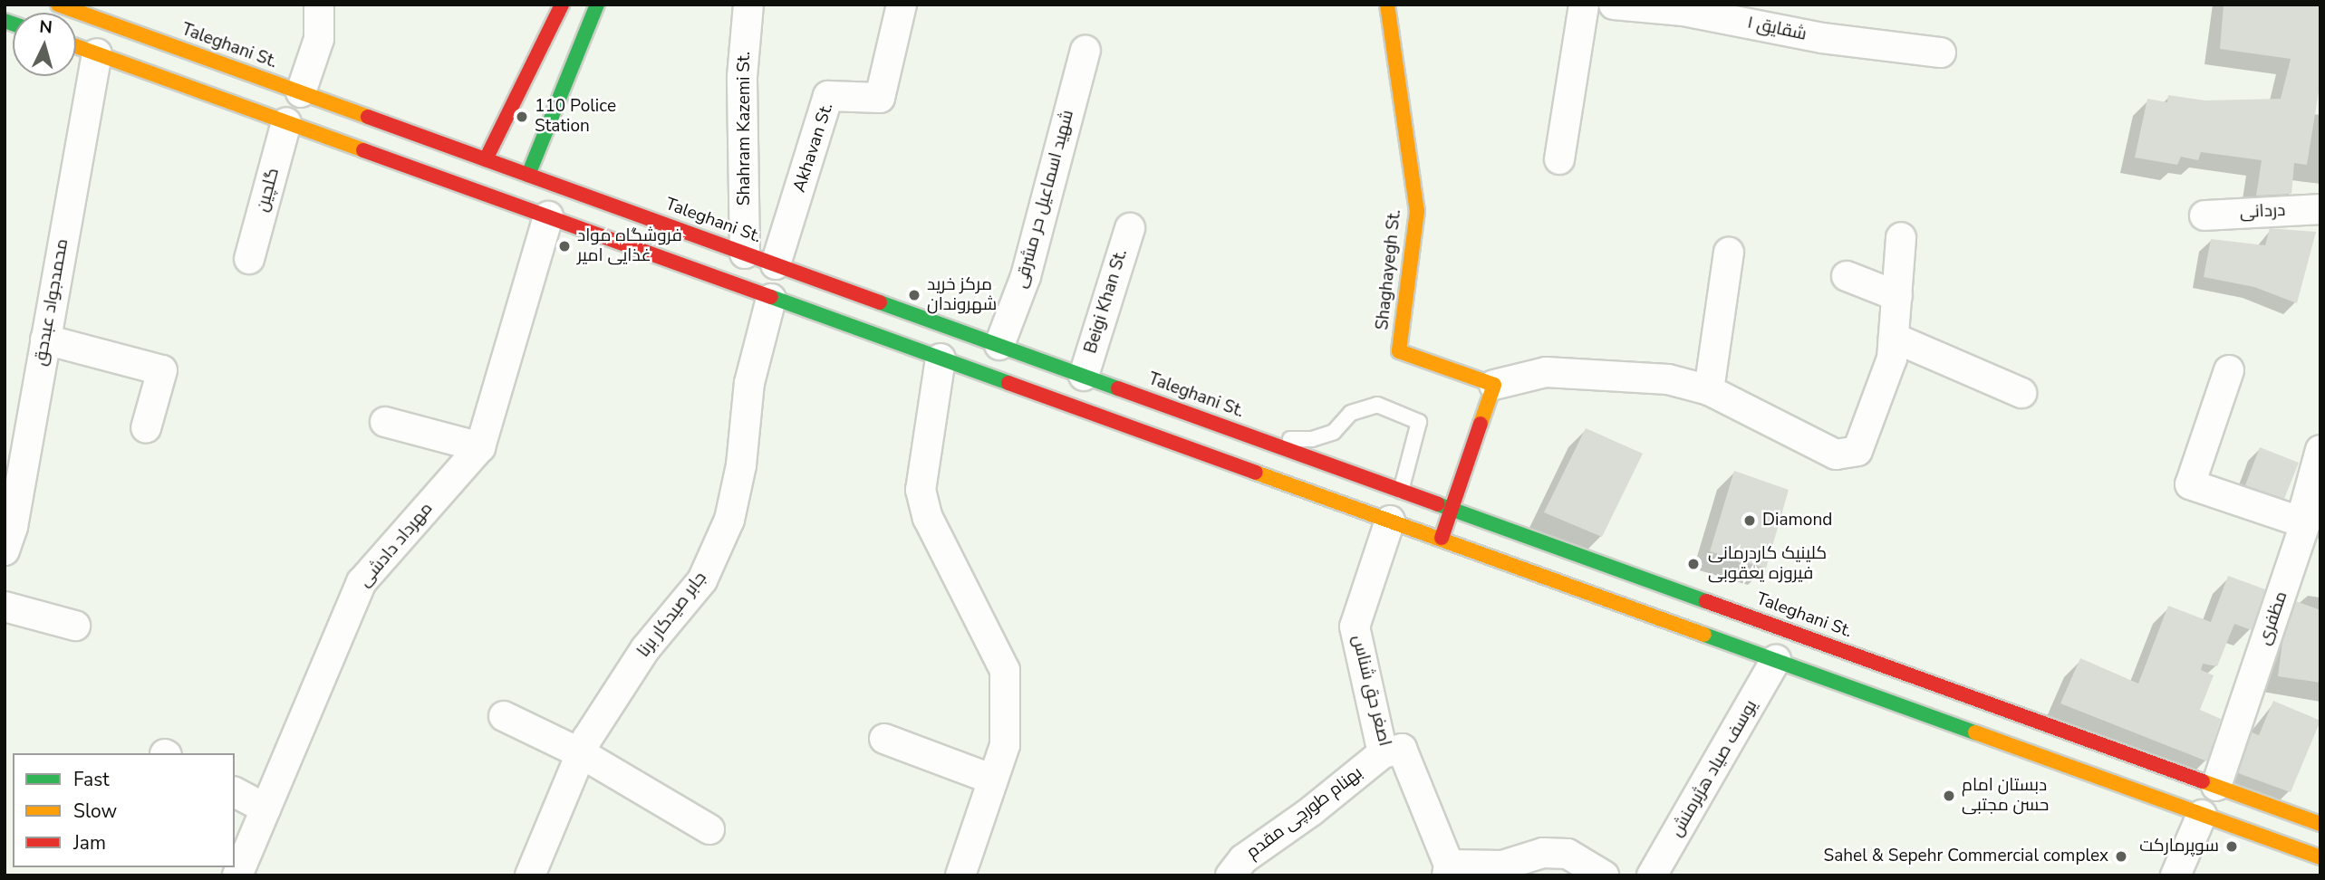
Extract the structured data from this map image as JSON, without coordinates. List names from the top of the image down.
{
  "streets": {
    "main road": ["Taleghani St.", "Shaghayegh St."],
    "street": [
      "شقایق ۱",
      "Shahram Kazemi St.",
      "Akhavan St.",
      "گلچین",
      "شهید اسماعیل حر مشرقی",
      "دردانی",
      "Beigi Khan St.",
      "محمدجواد عبدحق",
      "مهرداد دادشی",
      "جابر صیدکار برنا",
      "مظفری",
      "اصغر حق شناس",
      "یوسف صیاد هژبرمنش",
      "بهنام طورچی مقدم"
    ]
  },
  "crossings": [
    ["Taleghani St.", "Shahram Kazemi St."],
    ["Taleghani St.", "Akhavan St."],
    ["Taleghani St.", "شهید اسماعیل حر مشرقی"],
    ["Taleghani St.", "Beigi Khan St."],
    ["Taleghani St.", "مظفری"],
    ["اصغر حق شناس", "بهنام طورچی مقدم"]
  ],
  "places": [
    "110 Police Station",
    "فروشگاه مواد غذایی امیر",
    "مرکز خرید شهروندان",
    "Diamond",
    "کلینیک کاردرمانی فیروزه یعقوبی",
    "دبستان امام حسن مجتبی",
    "سوپرمارکت",
    "Sahel & Sepehr Commercial complex"
  ],
  "legend": ["Fast", "Slow", "Jam"],
  "north": "top"
}
